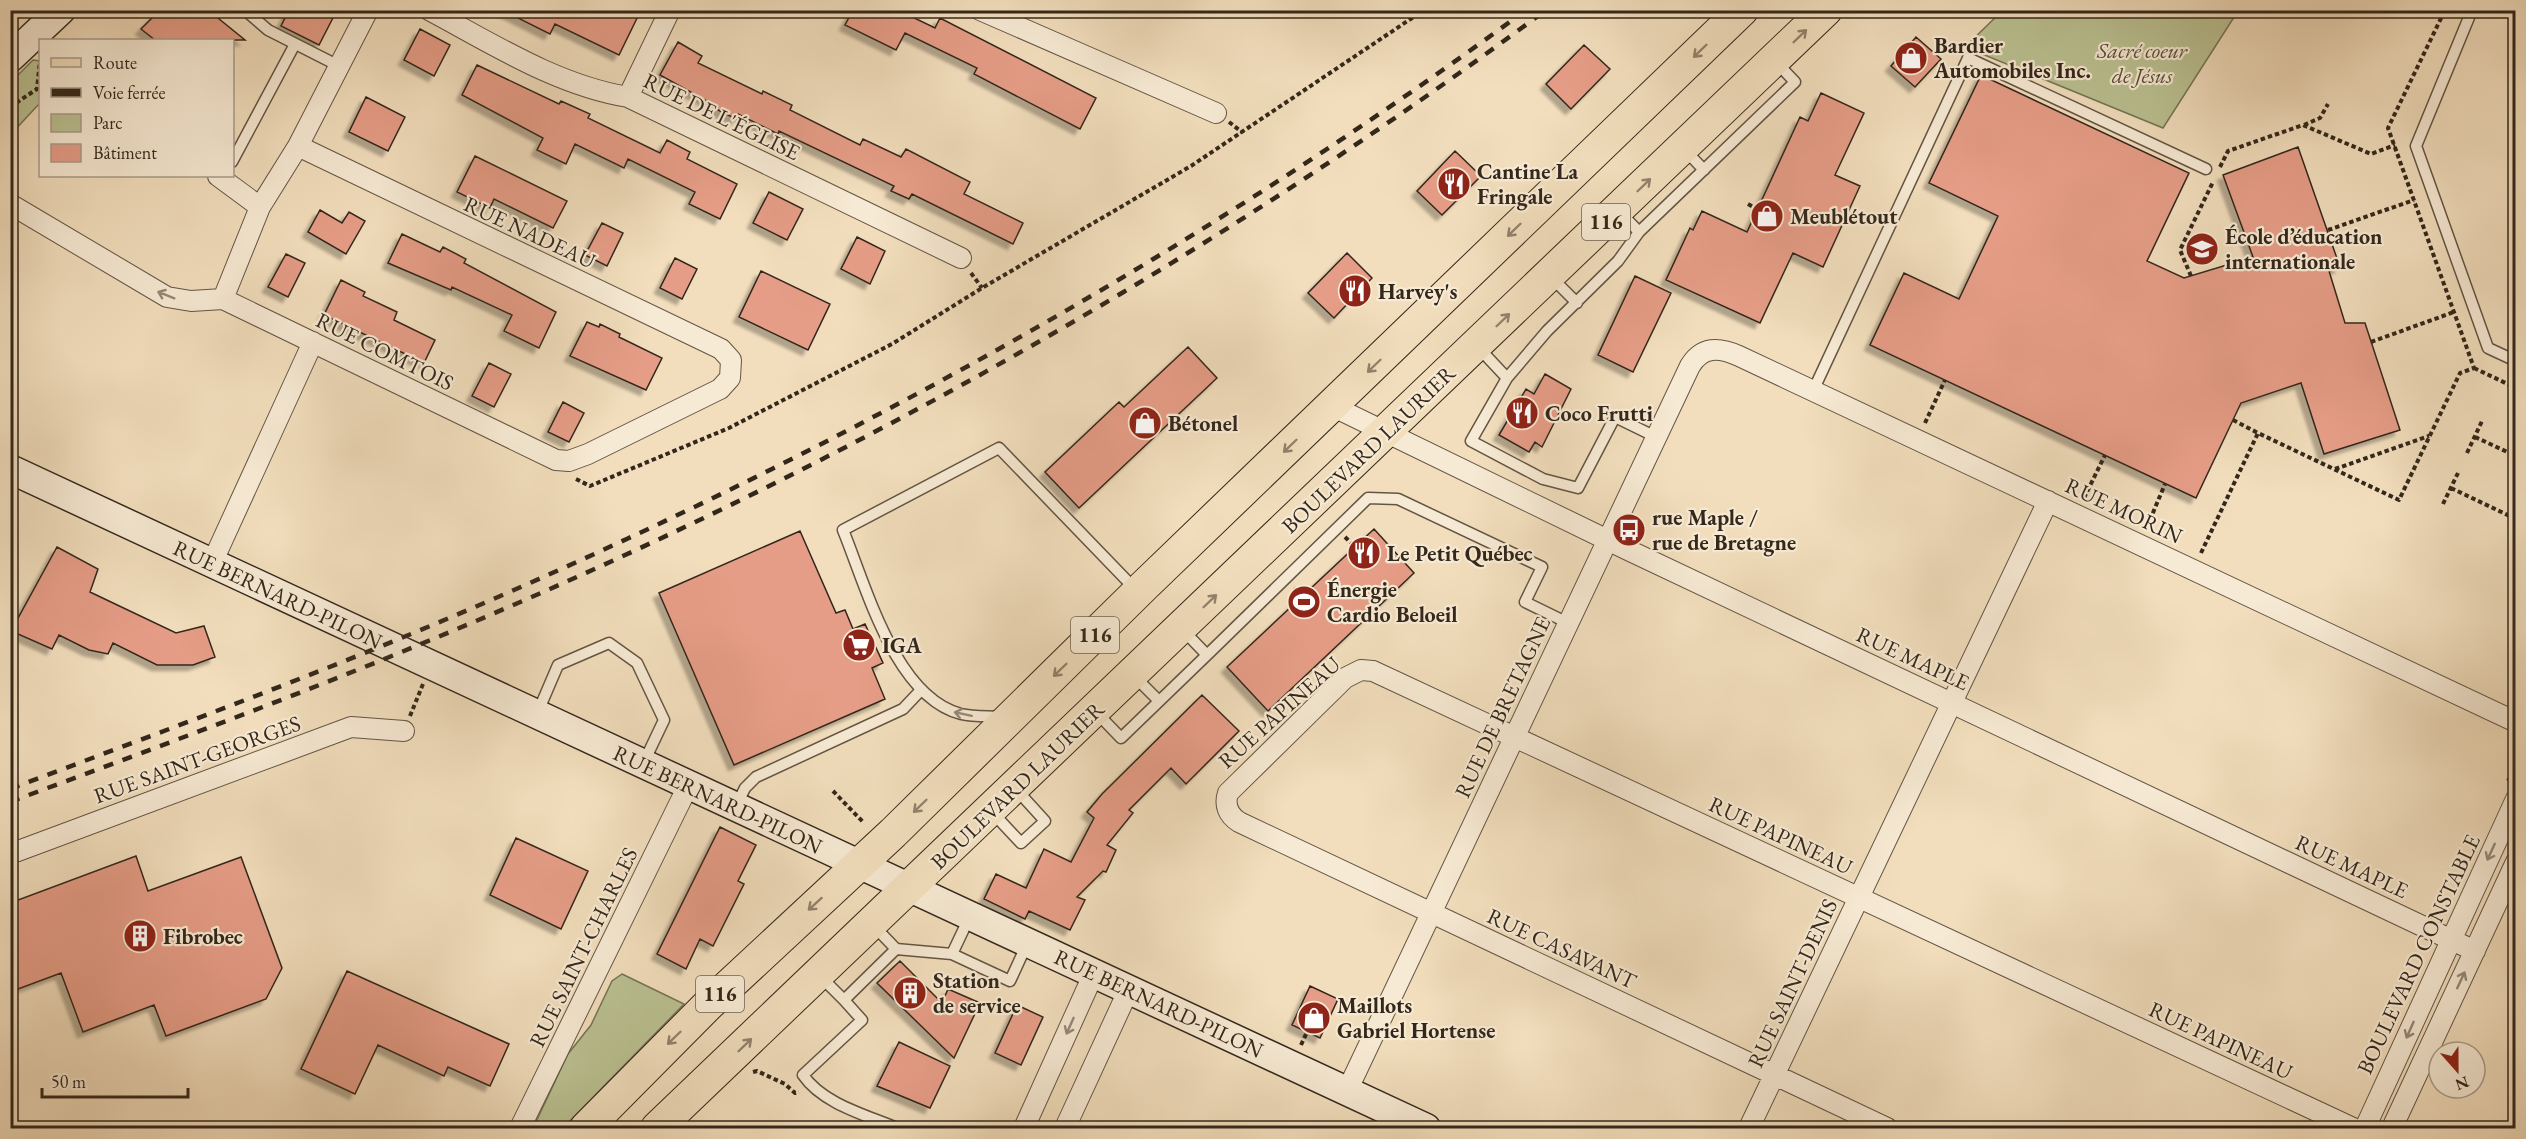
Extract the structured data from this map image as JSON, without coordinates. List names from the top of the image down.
{
  "streets": {
    "main road": ["116", "BOULEVARD LAURIER"],
    "street": [
      "RUE DE L'ÉGLISE",
      "RUE NADEAU",
      "RUE COMTOIS",
      "RUE MORIN",
      "RUE BERNARD-PILON",
      "RUE MAPLE",
      "RUE DE BRETAGNE",
      "RUE PAPINEAU",
      "RUE SAINT-GEORGES",
      "RUE SAINT-CHARLES",
      "RUE CASAVANT",
      "BOULEVARD CONSTABLE",
      "RUE SAINT-DENIS"
    ]
  },
  "crossings": [
    ["116", "BOULEVARD LAURIER"],
    ["116", "RUE BERNARD-PILON"],
    ["116", "RUE MAPLE"],
    ["RUE NADEAU", "RUE COMTOIS"],
    ["BOULEVARD LAURIER", "RUE BERNARD-PILON"],
    ["BOULEVARD LAURIER", "RUE MAPLE"],
    ["RUE MORIN", "RUE DE BRETAGNE"],
    ["RUE MORIN", "RUE SAINT-DENIS"],
    ["RUE BERNARD-PILON", "RUE DE BRETAGNE"],
    ["RUE BERNARD-PILON", "RUE SAINT-CHARLES"],
    ["RUE MAPLE", "RUE DE BRETAGNE"],
    ["RUE MAPLE", "BOULEVARD CONSTABLE"],
    ["RUE MAPLE", "RUE SAINT-DENIS"],
    ["RUE DE BRETAGNE", "RUE PAPINEAU"],
    ["RUE DE BRETAGNE", "RUE CASAVANT"],
    ["RUE PAPINEAU", "RUE CASAVANT"],
    ["RUE PAPINEAU", "RUE SAINT-DENIS"],
    ["RUE CASAVANT", "RUE SAINT-DENIS"]
  ],
  "parks": ["Sacré coeur de Jésus"],
  "places": {
    "shop": [
      "Bardier Automobiles Inc.",
      "Meublétout",
      "Bétonel",
      "Maillots Gabriel Hortense"
    ],
    "restaurant": [
      "Cantine La Fringale",
      "Harvey's",
      "Coco Frutti",
      "Le Petit Québec"
    ],
    "school or university": ["École d’éducation internationale"],
    "bus stop": ["rue Maple / rue de Bretagne"],
    "sports": ["Énergie Cardio Beloeil"],
    "supermarket": ["IGA"],
    "building": ["Fibrobec", "Station de service"]
  },
  "legend": [
    "Route",
    "Voie ferrée",
    "Parc",
    "Bâtiment"
  ],
  "scale_bar": "50 m",
  "north": "bottom"
}
